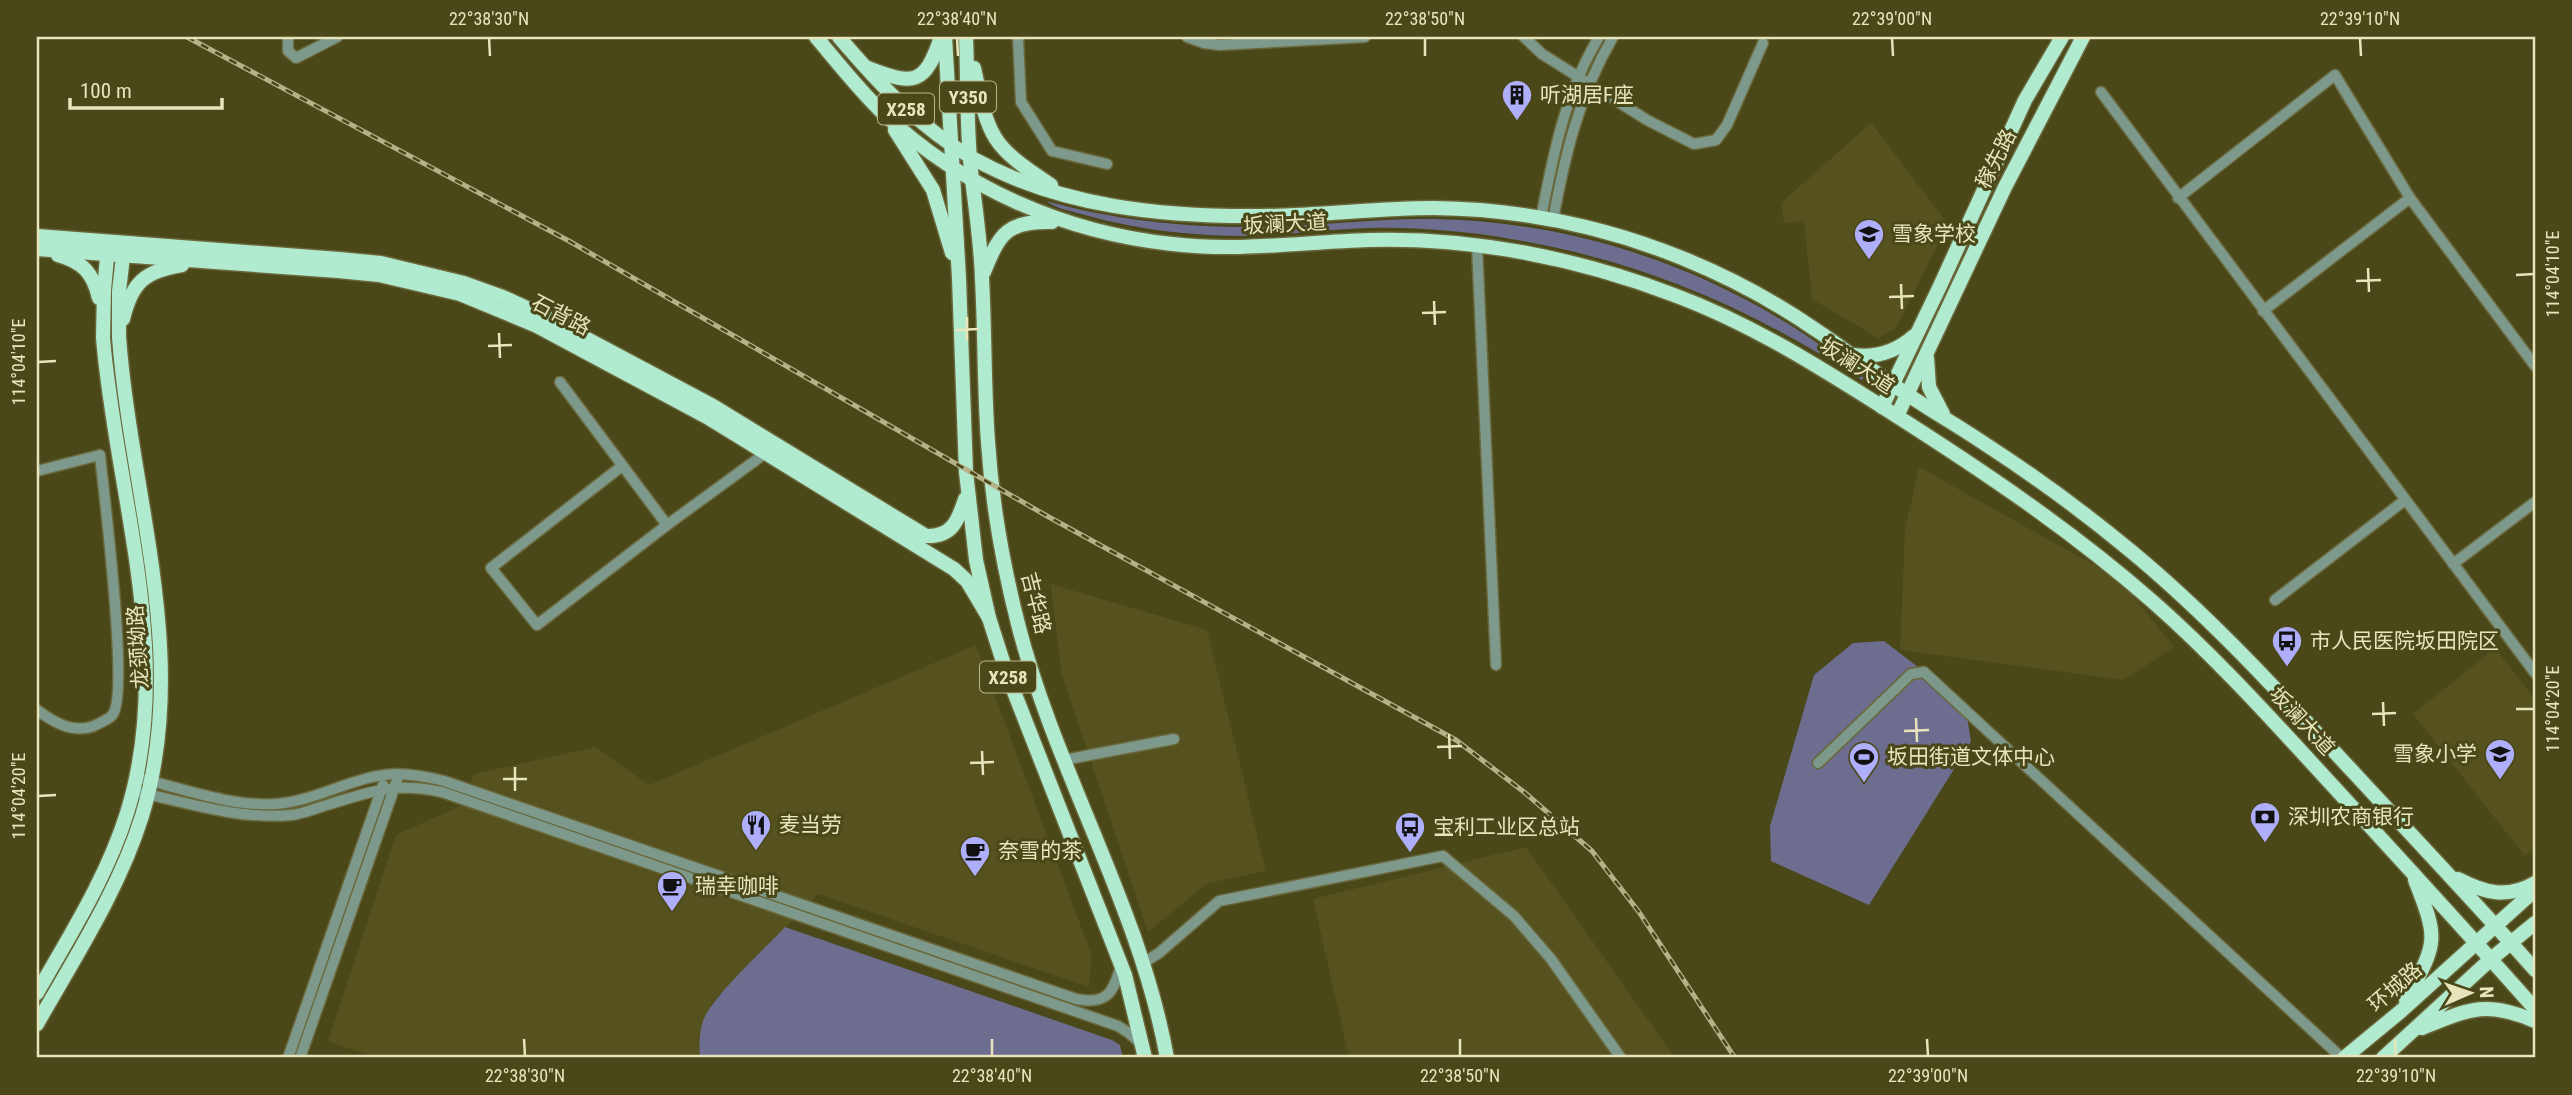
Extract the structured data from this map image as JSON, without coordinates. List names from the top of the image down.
{
  "streets": {
    "main road": [
      "Y350",
      "X258",
      "稼先路",
      "坂澜大道",
      "石背路",
      "吉华路",
      "龙颈坳路",
      "环城路"
    ]
  },
  "crossings": [
    ["Y350", "X258"],
    ["Y350", "坂澜大道"],
    ["Y350", "吉华路"],
    ["X258", "坂澜大道"],
    ["X258", "石背路"],
    ["X258", "吉华路"],
    ["稼先路", "坂澜大道"],
    ["坂澜大道", "吉华路"],
    ["坂澜大道", "环城路"],
    ["石背路", "龙颈坳路"]
  ],
  "places": {
    "building": ["听湖居F座"],
    "school or university": ["雪象学校", "雪象小学"],
    "bus stop": ["市人民医院坂田院区", "宝利工业区总站"],
    "sports": ["坂田街道文体中心"],
    "bank": ["深圳农商银行"],
    "restaurant": ["麦当劳"],
    "cafe": ["奈雪的茶", "瑞幸咖啡"]
  },
  "scale_bar": "100 m",
  "north": "right",
  "coordinates": [
    "22°38'30\"N",
    "22°38'40\"N",
    "22°38'50\"N",
    "22°39'00\"N",
    "22°39'10\"N",
    "114°04'10\"E",
    "114°04'20\"E"
  ]
}
